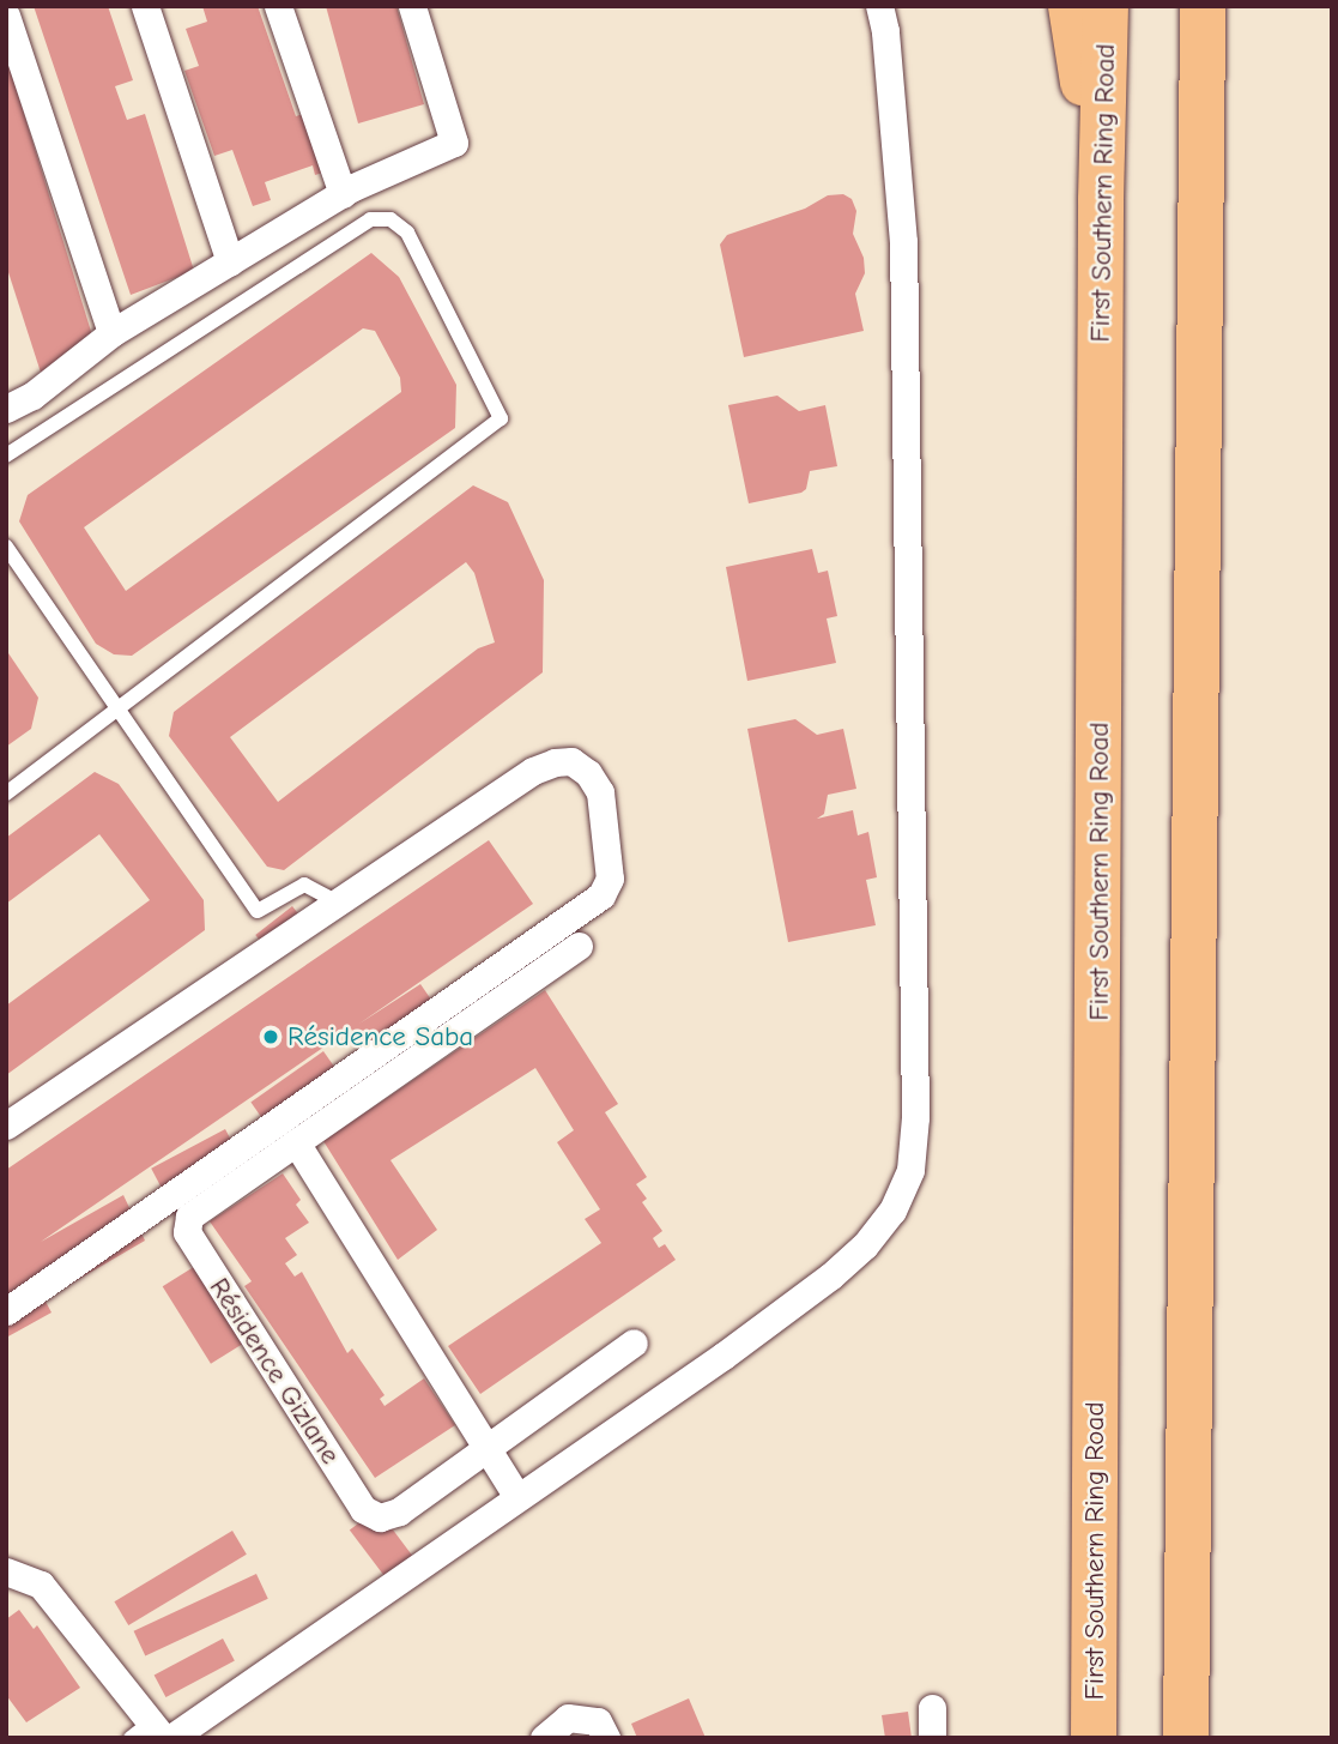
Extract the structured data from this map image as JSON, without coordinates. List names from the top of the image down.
{
  "streets": {
    "highway": ["First Southern Ring Road"],
    "street": ["Résidence Gizlane"]
  },
  "places": ["Résidence Saba"]
}
